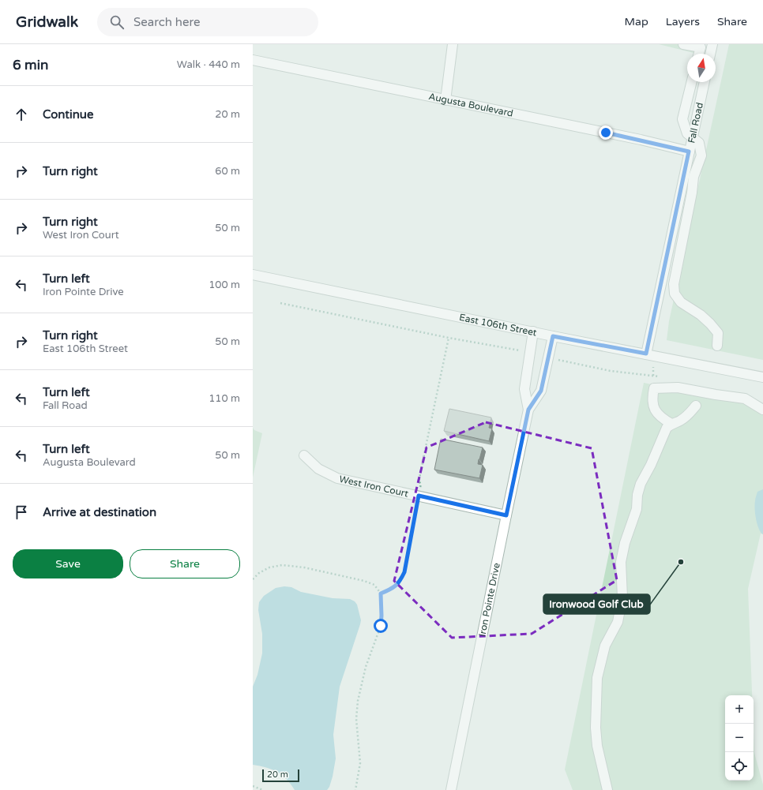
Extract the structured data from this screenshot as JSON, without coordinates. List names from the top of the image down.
{
  "streets": {
    "street": [
      "Augusta Boulevard",
      "Fall Road",
      "East 106th Street",
      "West Iron Court",
      "Iron Pointe Drive"
    ]
  },
  "crossings": [
    ["Augusta Boulevard", "Fall Road"],
    ["Fall Road", "East 106th Street"],
    ["East 106th Street", "Iron Pointe Drive"],
    ["West Iron Court", "Iron Pointe Drive"]
  ],
  "places": ["Ironwood Golf Club"],
  "scale_bar": "20 m",
  "north": "top",
  "page": {
    "header": "Gridwalk",
    "search": "Search here",
    "nav": ["Map", "Layers", "Share"],
    "heading": ["6 min", "Walk · 440 m"],
    "list": [
      ["Continue", "20 m"],
      ["Turn right", "60 m"],
      ["Turn right", "West Iron Court", "50 m"],
      ["Turn left", "Iron Pointe Drive", "100 m"],
      ["Turn right", "East 106th Street", "50 m"],
      ["Turn left", "Fall Road", "110 m"],
      ["Turn left", "Augusta Boulevard", "50 m"],
      "Arrive at destination"
    ],
    "buttons": ["Save", "Share"],
    "map_buttons": ["+", "−"],
    "scale": "20 m"
  }
}
